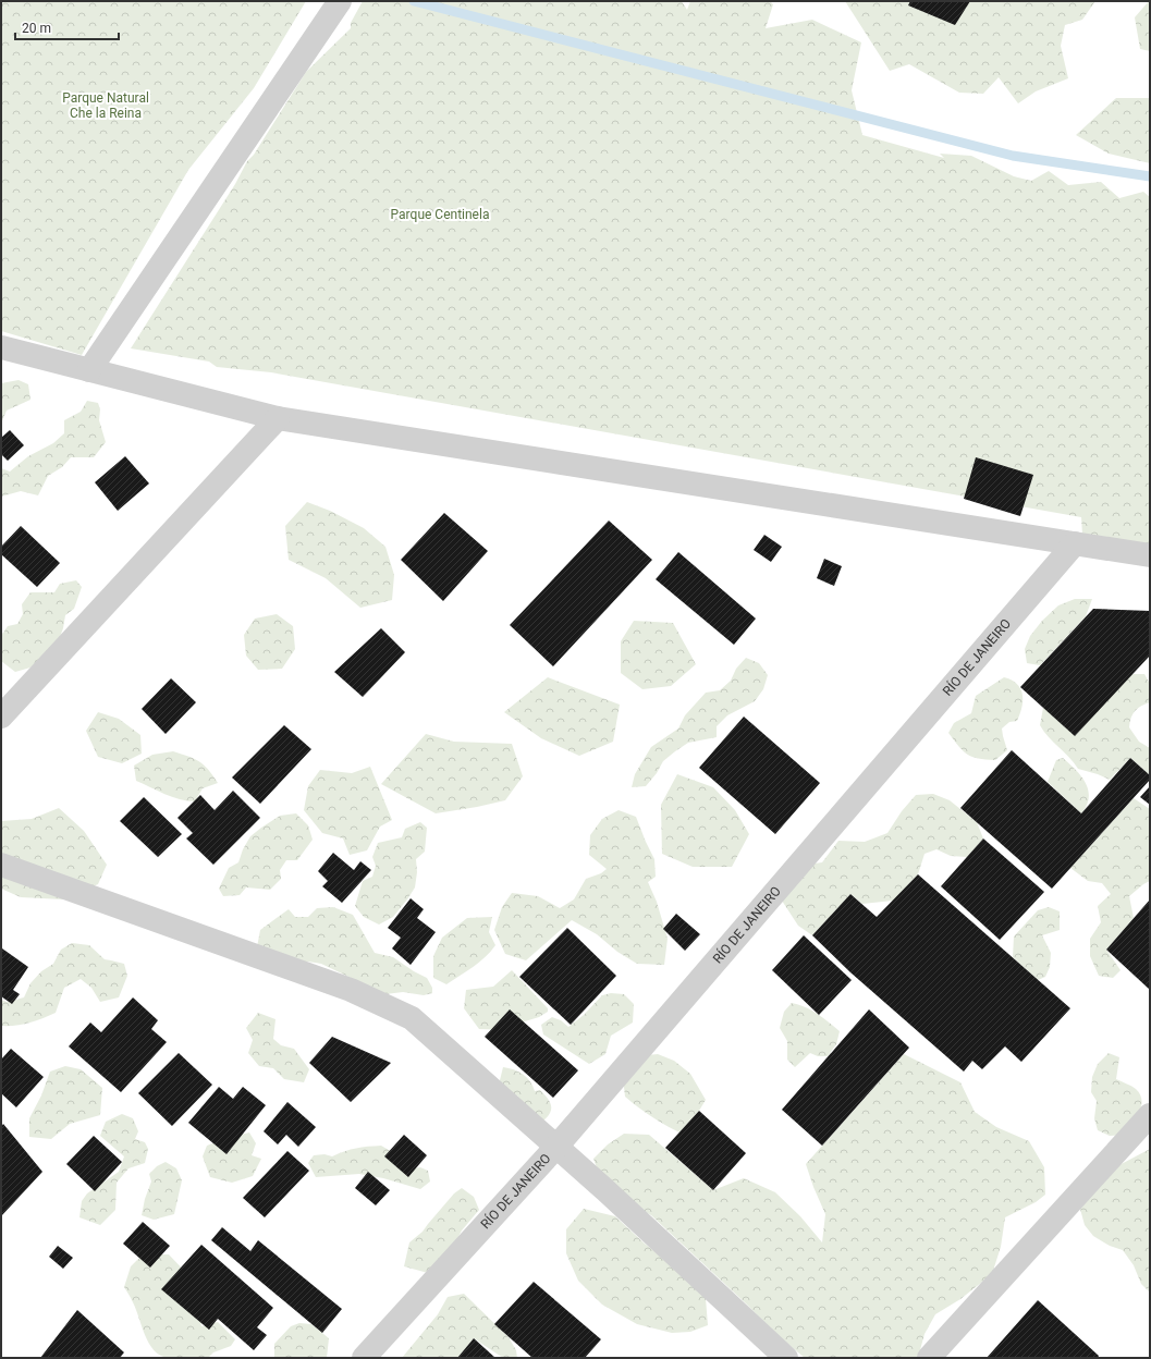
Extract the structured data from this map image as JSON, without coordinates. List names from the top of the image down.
{
  "streets": {
    "street": ["RÍO DE JANEIRO"]
  },
  "parks": ["Parque Natural Che la Reina", "Parque Centinela"],
  "scale_bar": "20 m"
}
